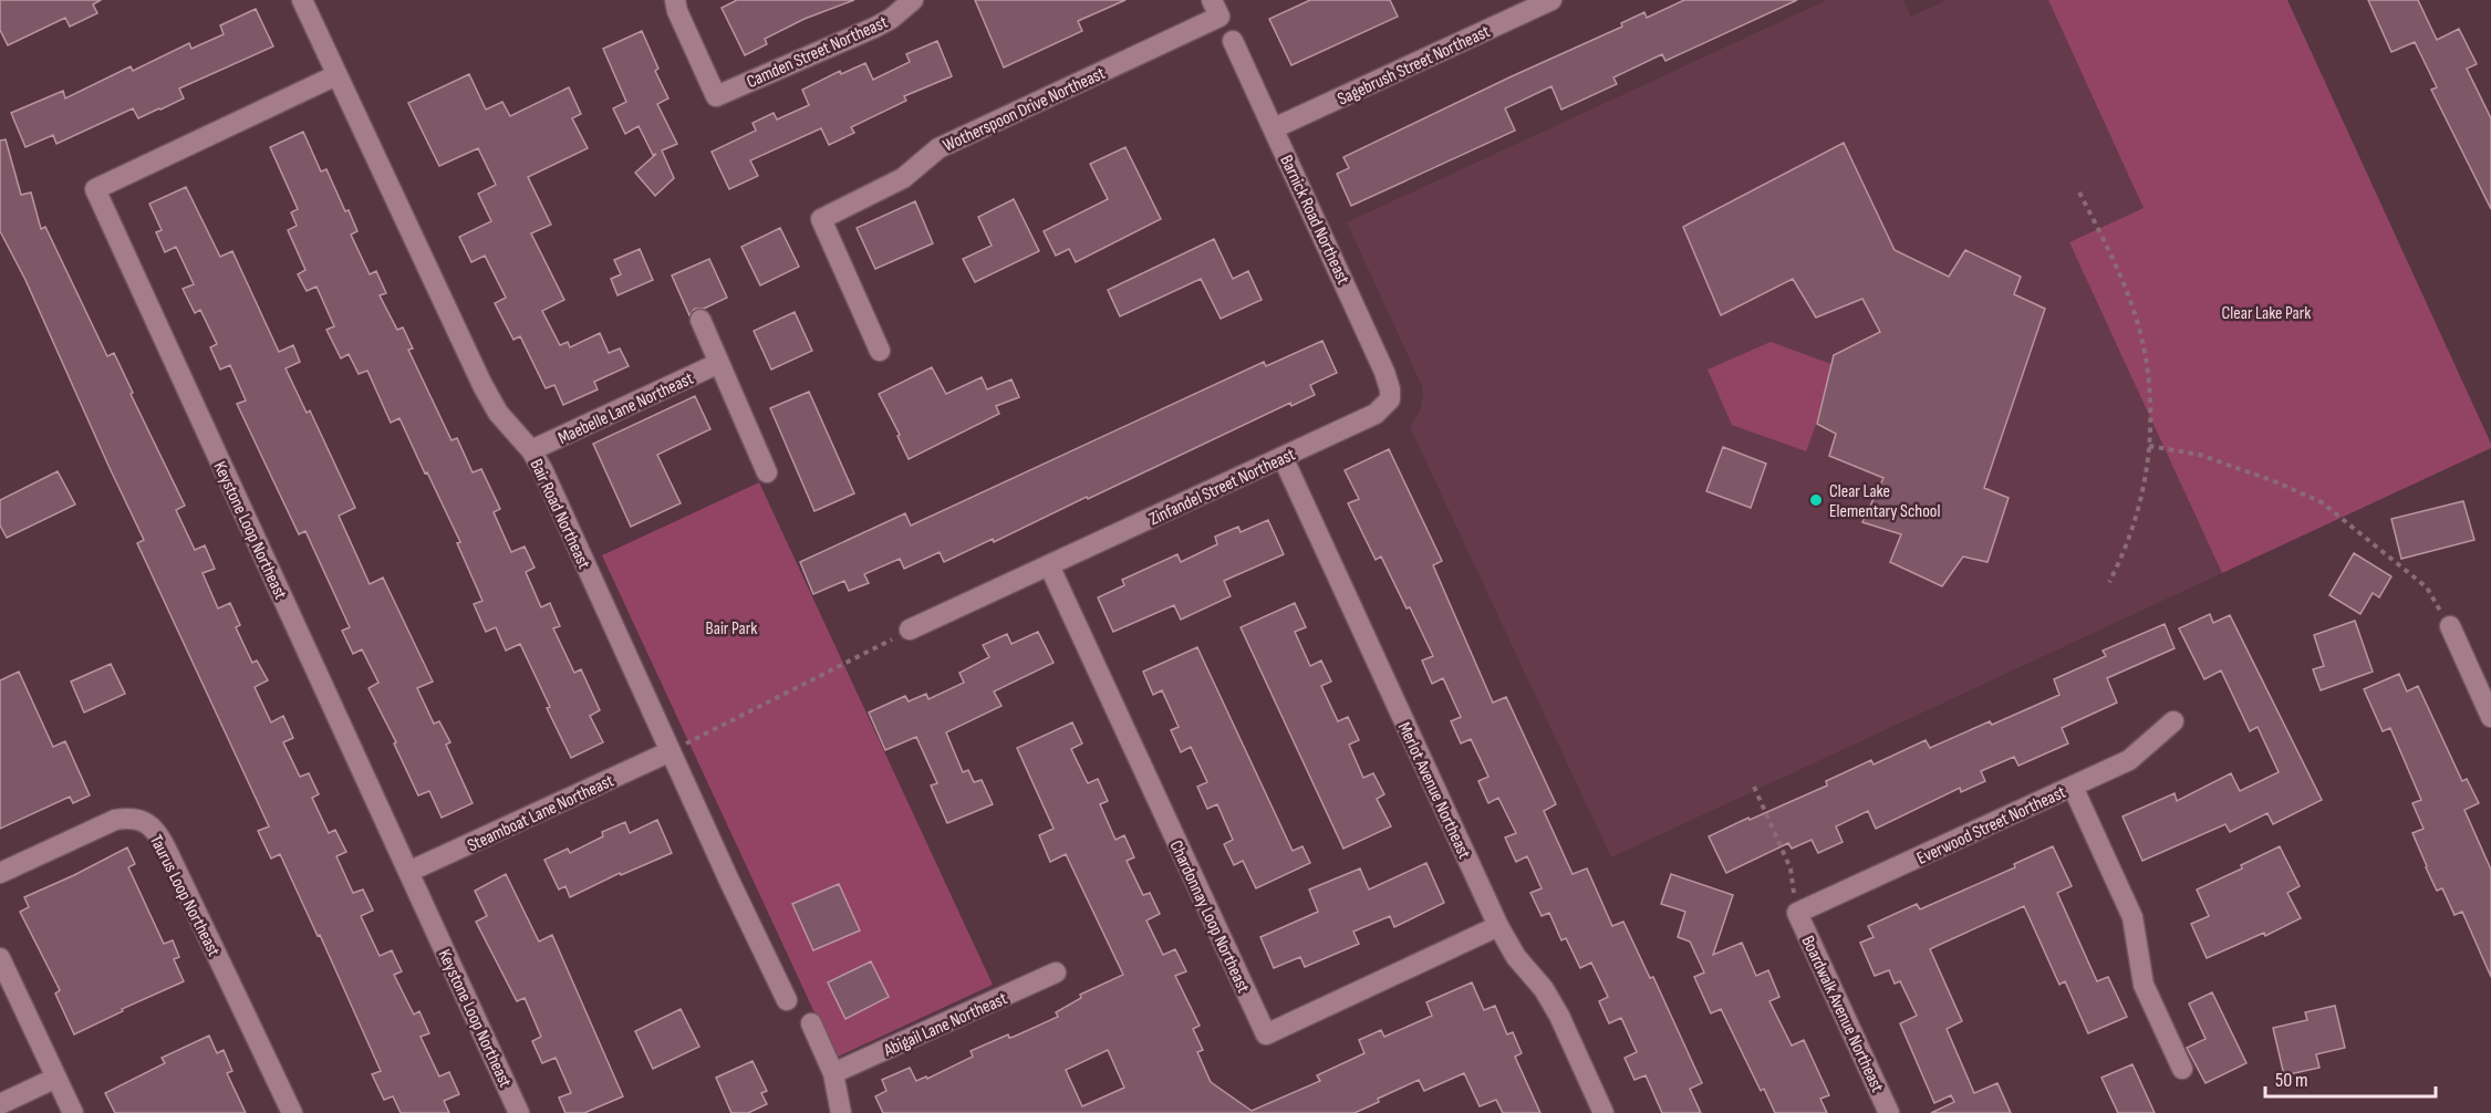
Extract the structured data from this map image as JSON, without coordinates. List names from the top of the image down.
{
  "streets": {
    "street": [
      "Camden Street Northeast",
      "Sagebrush Street Northeast",
      "Wotherspoon Drive Northeast",
      "Barnick Road Northeast",
      "Maebelle Lane Northeast",
      "Zinfandel Street Northeast",
      "Bair Road Northeast",
      "Keystone Loop Northeast",
      "Merlot Avenue Northeast",
      "Steamboat Lane Northeast",
      "Everwood Street Northeast",
      "Taurus Loop Northeast",
      "Chardonnay Loop Northeast",
      "Boardwalk Avenue Northeast",
      "Abigail Lane Northeast"
    ]
  },
  "crossings": [
    ["Sagebrush Street Northeast", "Barnick Road Northeast"],
    ["Barnick Road Northeast", "Zinfandel Street Northeast"],
    ["Maebelle Lane Northeast", "Bair Road Northeast"],
    ["Zinfandel Street Northeast", "Merlot Avenue Northeast"],
    ["Zinfandel Street Northeast", "Chardonnay Loop Northeast"],
    ["Bair Road Northeast", "Keystone Loop Northeast"],
    ["Bair Road Northeast", "Steamboat Lane Northeast"],
    ["Keystone Loop Northeast", "Steamboat Lane Northeast"],
    ["Merlot Avenue Northeast", "Chardonnay Loop Northeast"],
    ["Everwood Street Northeast", "Boardwalk Avenue Northeast"]
  ],
  "parks": ["Clear Lake Park", "Bair Park"],
  "places": ["Clear Lake Elementary School"],
  "scale_bar": "50 m"
}
